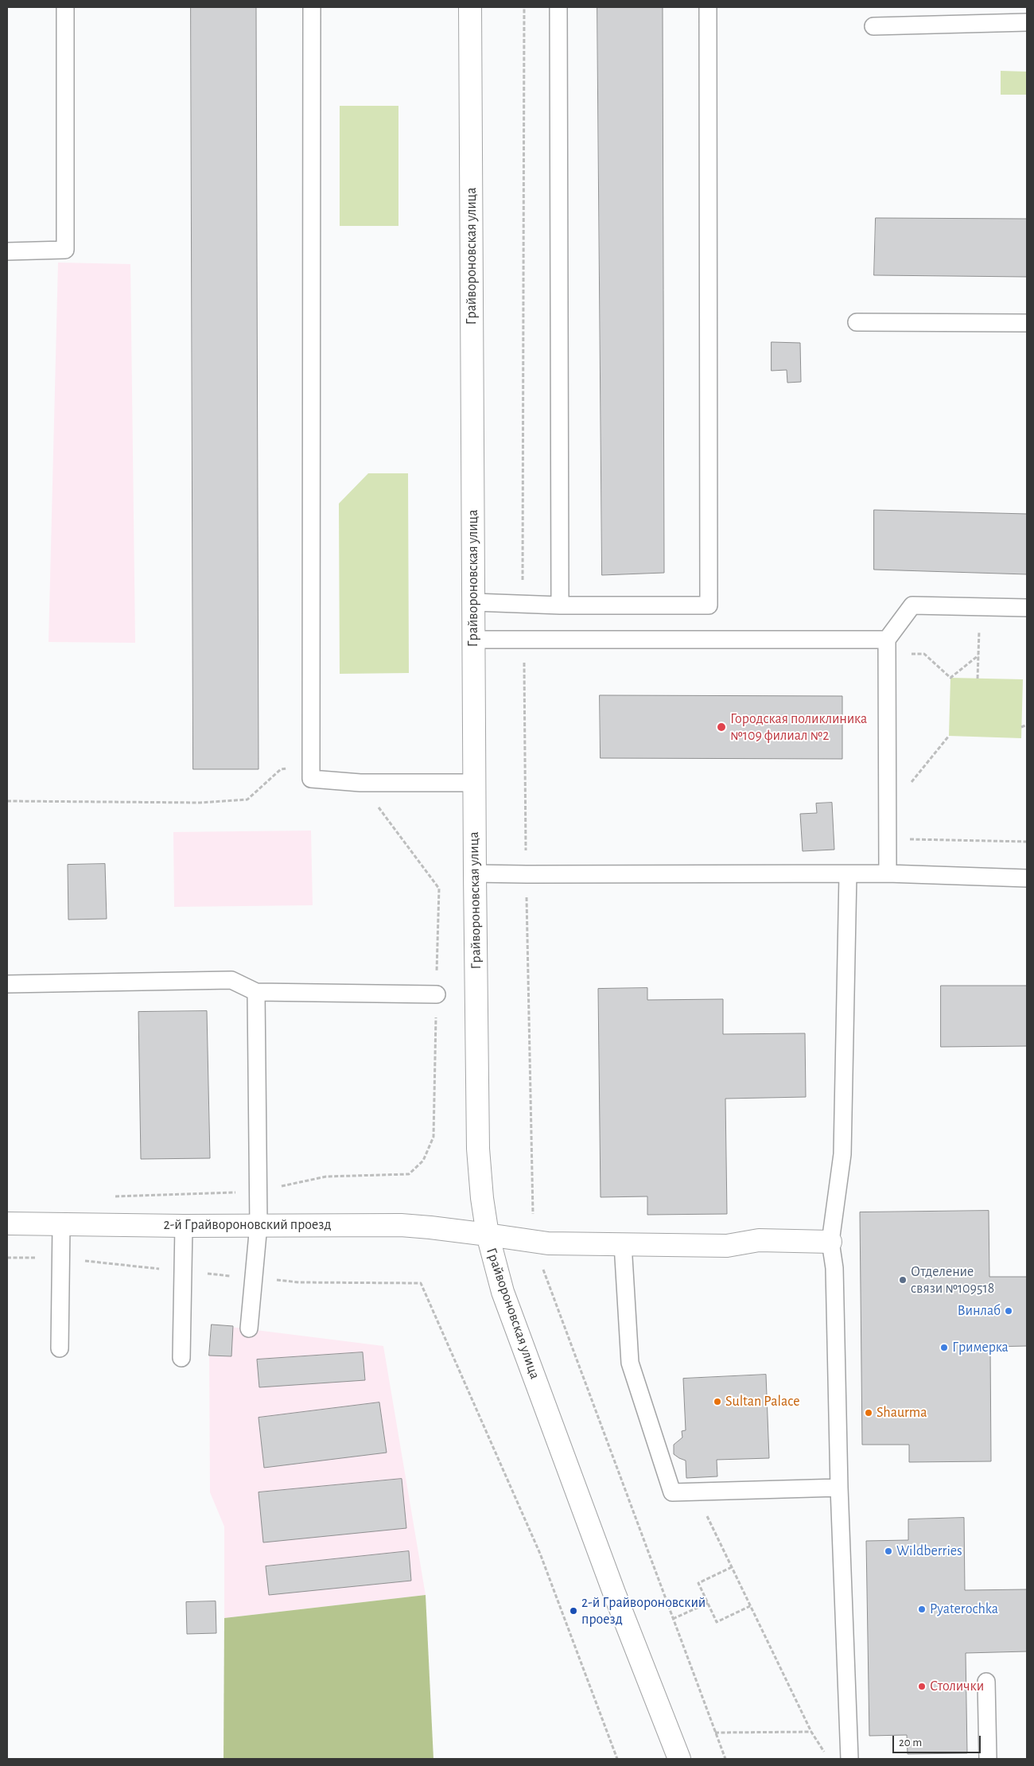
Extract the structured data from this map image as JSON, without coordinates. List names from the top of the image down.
{
  "streets": {
    "main road": ["Грайвороновская улица", "2-й Грайвороновский проезд"]
  },
  "crossings": [
    ["Грайвороновская улица", "2-й Грайвороновский проезд"]
  ],
  "places": [
    "Городская поликлиника №109 филиал №2",
    "Отделение связи №109518",
    "Винлаб",
    "Гримерка",
    "Sultan Palace",
    "Shaurma",
    "Wildberries",
    "Pyaterochka",
    "2-й Грайвороновский проезд",
    "Столички"
  ],
  "scale_bar": "20 m"
}
